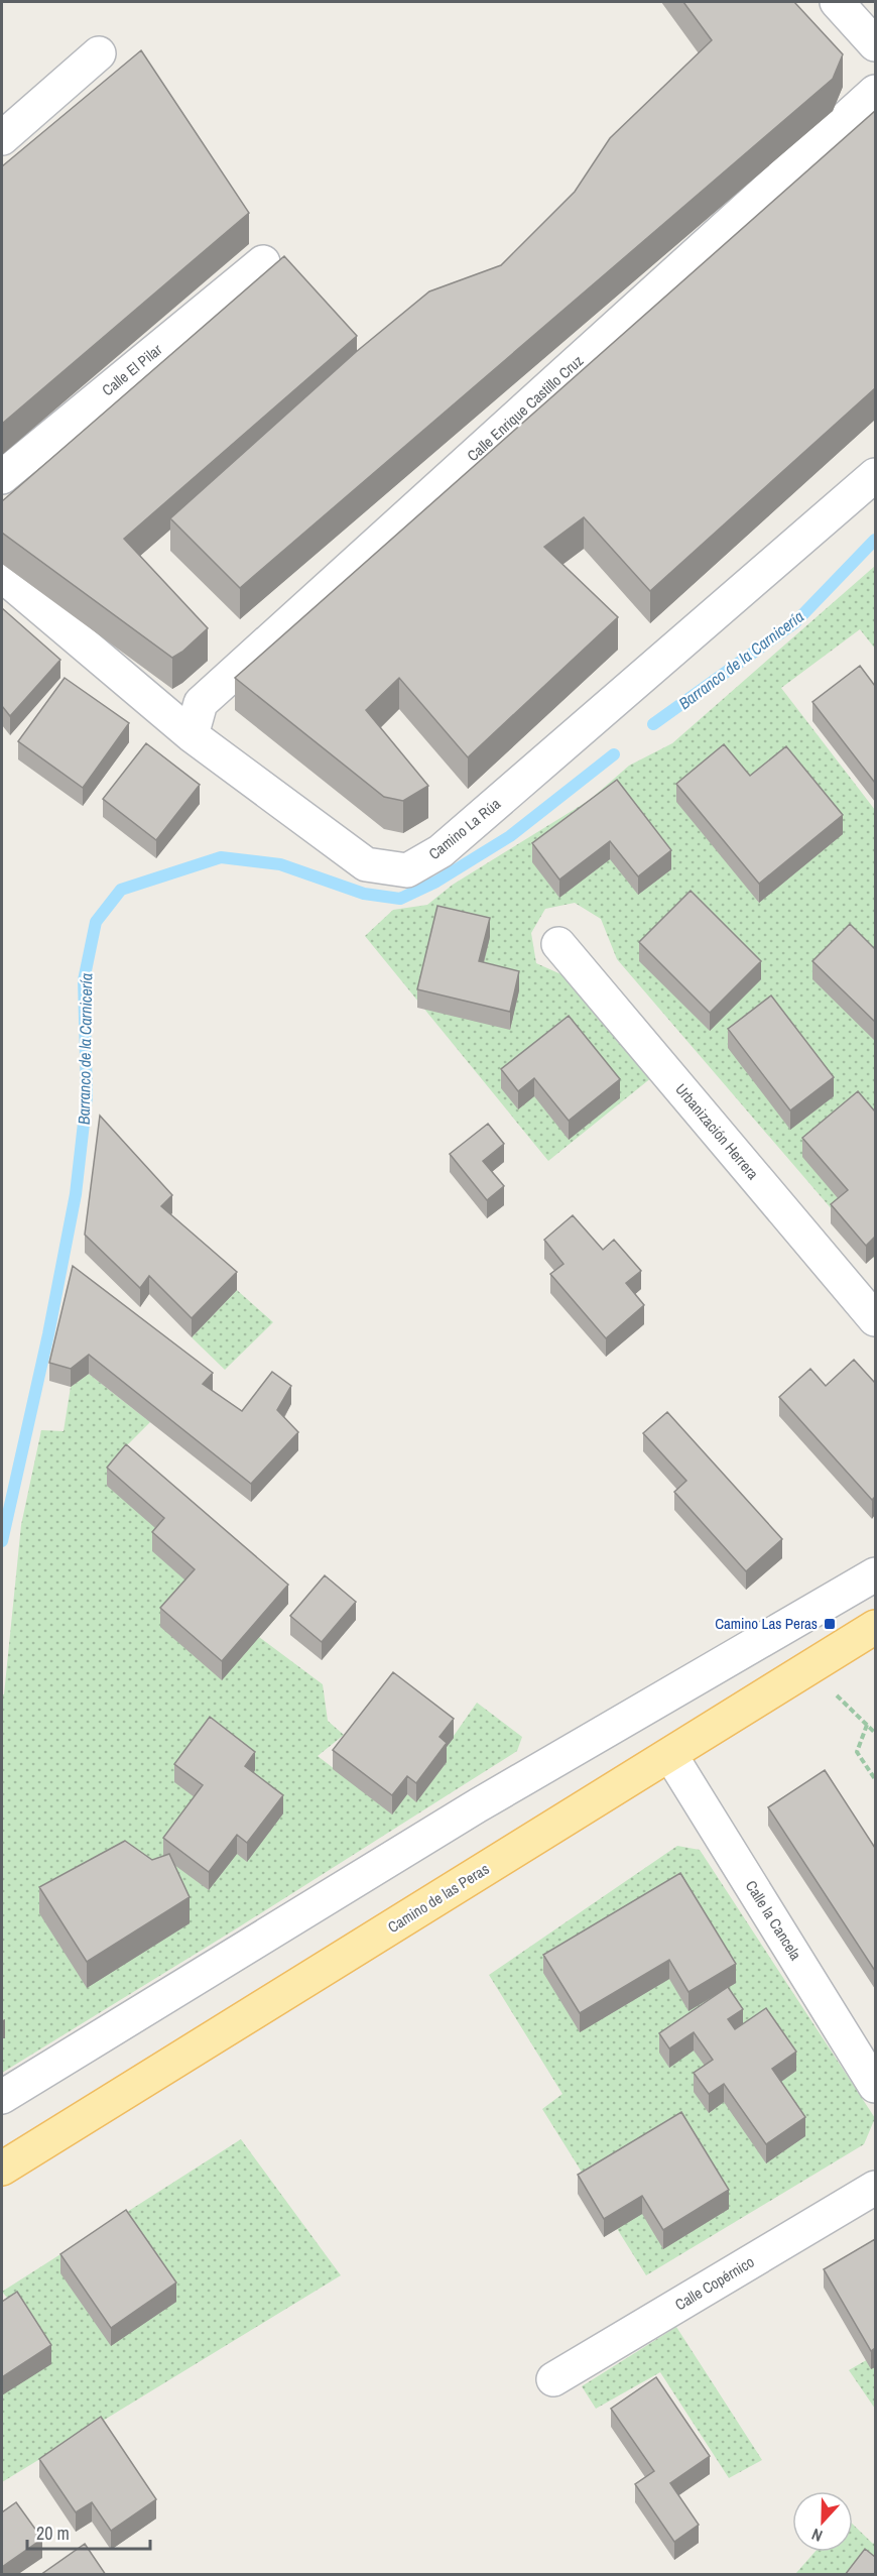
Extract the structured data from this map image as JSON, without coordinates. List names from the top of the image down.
{
  "streets": {
    "main road": ["Camino de las Peras"],
    "street": [
      "Calle El Pilar",
      "Calle Enrique Castillo Cruz",
      "Camino La Rúa",
      "Urbanización Herrera",
      "Calle la Cancela",
      "Calle Copérnico"
    ]
  },
  "crossings": [
    ["Calle Enrique Castillo Cruz", "Camino La Rúa"],
    ["Camino de las Peras", "Calle la Cancela"]
  ],
  "water": ["Barranco de la Carnicería"],
  "places": {
    "transit": ["Camino Las Peras"]
  },
  "scale_bar": "20 m",
  "north": "bottom"
}
